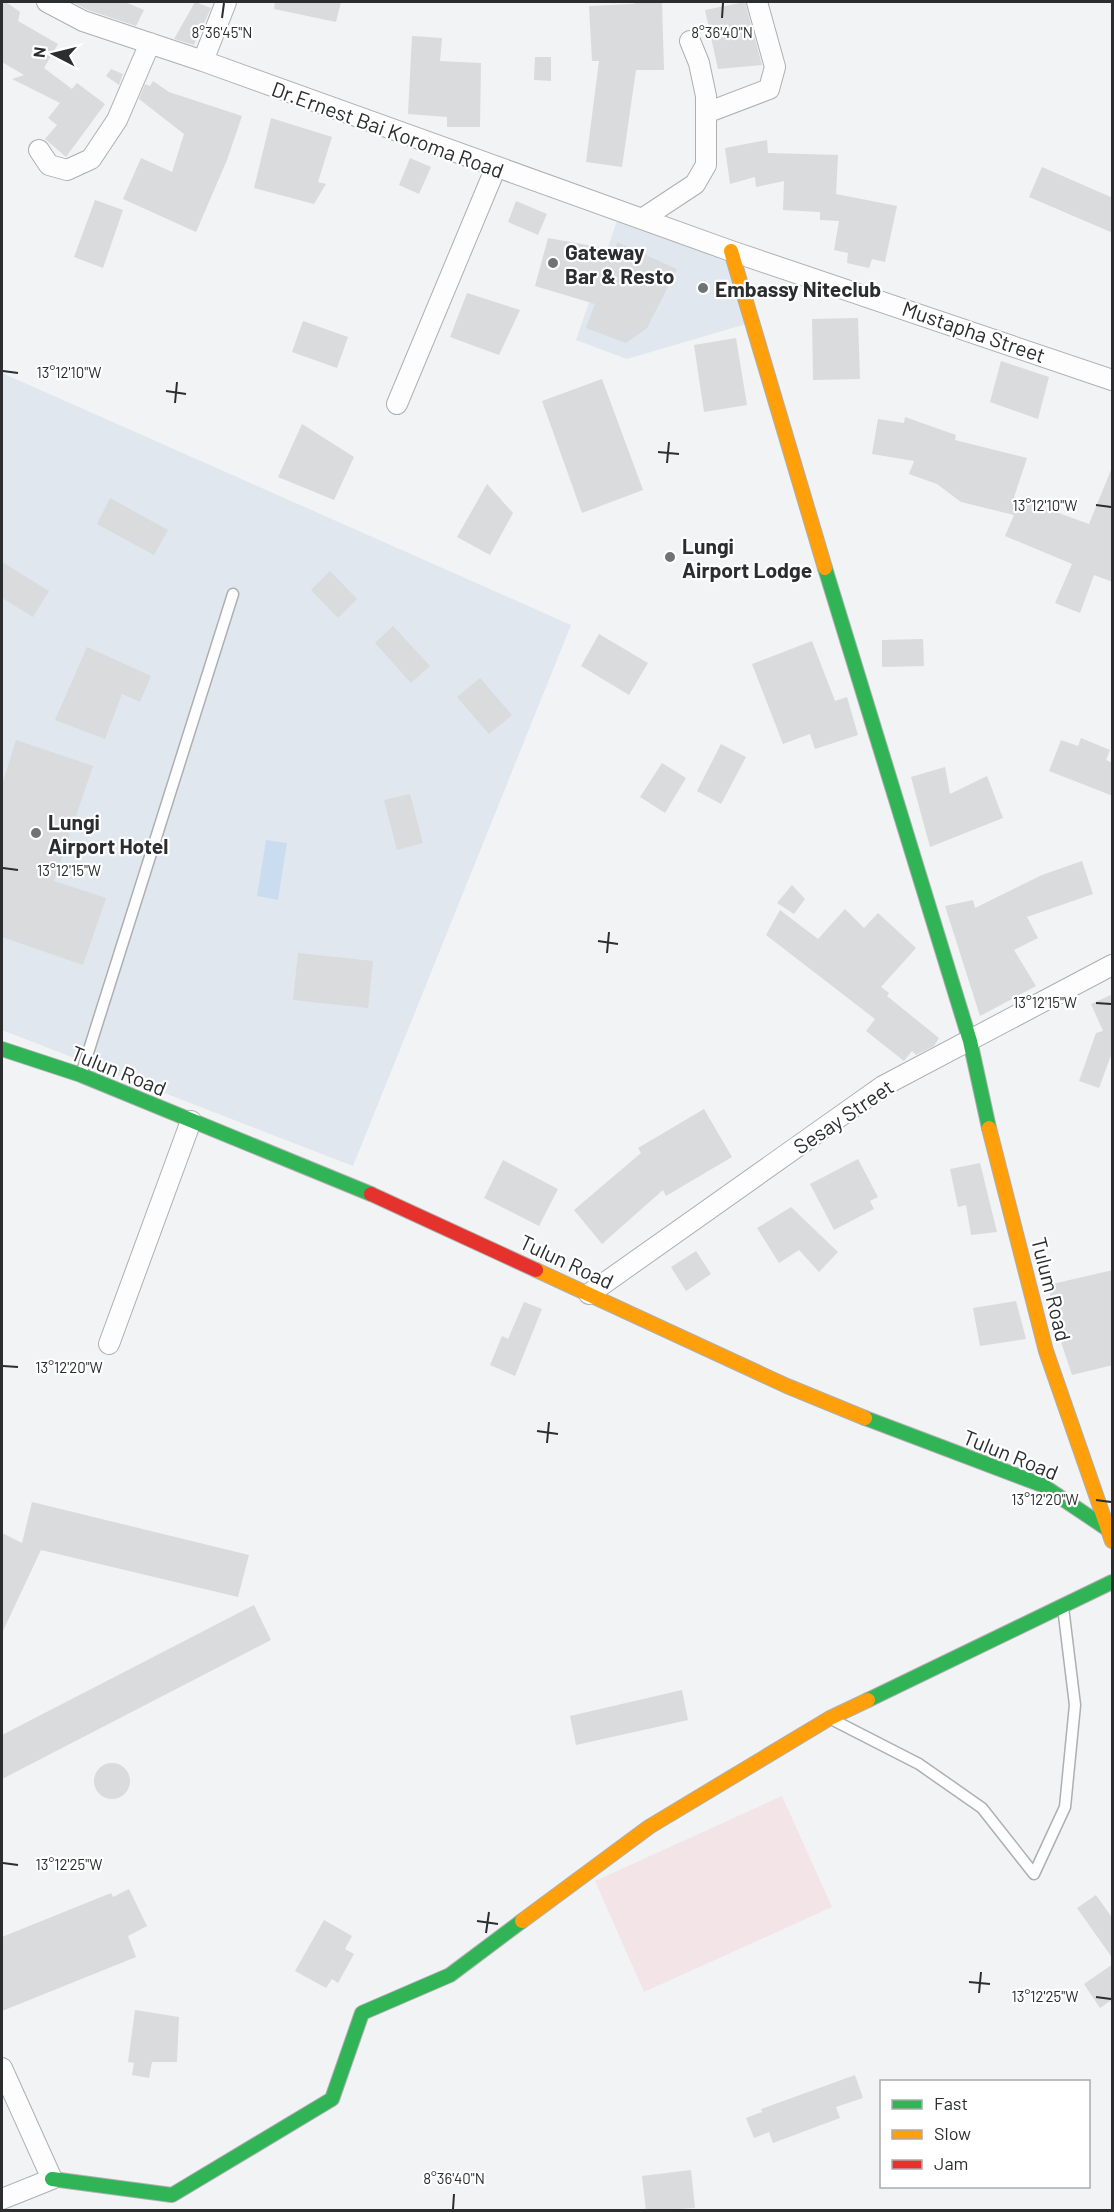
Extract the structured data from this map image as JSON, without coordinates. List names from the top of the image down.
{
  "streets": {
    "street": [
      "Dr.Ernest Bai Koroma Road",
      "Mustapha Street",
      "Tulun Road",
      "Sesay Street",
      "Tulum Road"
    ]
  },
  "crossings": [
    ["Dr.Ernest Bai Koroma Road", "Mustapha Street"],
    ["Dr.Ernest Bai Koroma Road", "Tulum Road"],
    ["Mustapha Street", "Tulum Road"],
    ["Tulun Road", "Sesay Street"],
    ["Tulun Road", "Tulum Road"],
    ["Sesay Street", "Tulum Road"]
  ],
  "places": [
    "Gateway Bar & Resto",
    "Embassy Niteclub",
    "Lungi Airport Lodge",
    "Lungi Airport Hotel"
  ],
  "legend": ["Fast", "Slow", "Jam"],
  "north": "left",
  "coordinates": [
    "8°36'45\"N",
    "8°36'40\"N",
    "13°12'10\"W",
    "13°12'15\"W",
    "13°12'20\"W",
    "13°12'25\"W"
  ]
}
